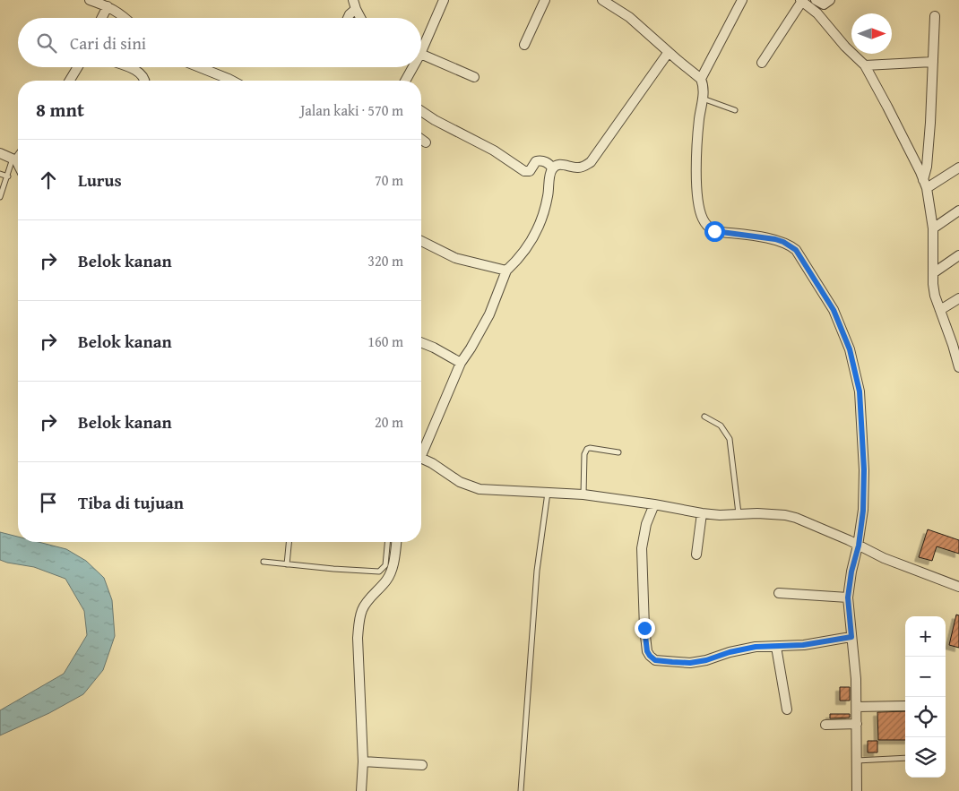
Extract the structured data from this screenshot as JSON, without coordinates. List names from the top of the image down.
{
  "north": "right",
  "page": {
    "search": "Cari di sini",
    "heading": ["8 mnt", "Jalan kaki · 570 m"],
    "list": [
      ["Lurus", "70 m"],
      ["Belok kanan", "320 m"],
      ["Belok kanan", "160 m"],
      ["Belok kanan", "20 m"],
      "Tiba di tujuan"
    ],
    "map_buttons": ["+", "−"]
  }
}
